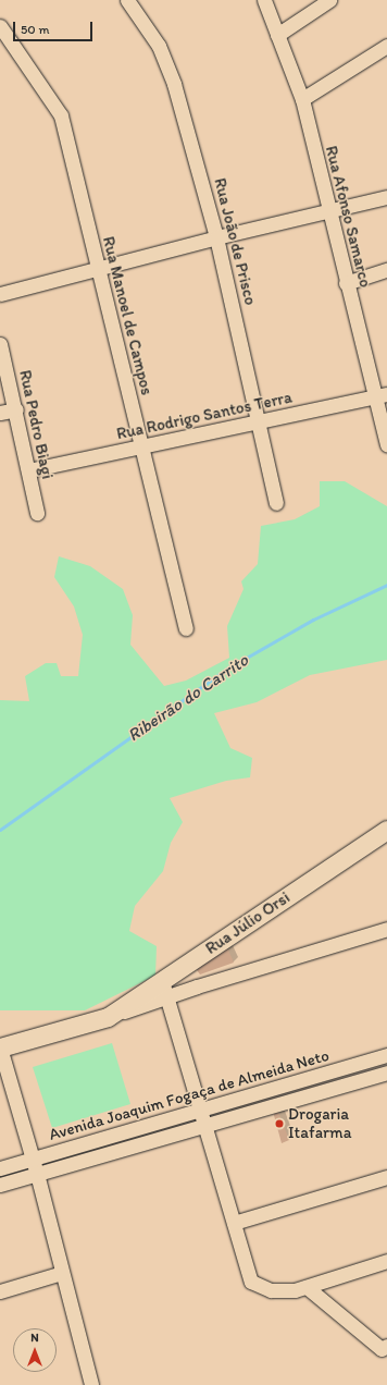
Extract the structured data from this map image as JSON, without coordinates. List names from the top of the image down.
{
  "streets": {
    "main road": ["Rua Júlio Orsi"],
    "street": [
      "Rua Afonso Samarco",
      "Rua João de Prisco",
      "Rua Manoel de Campos",
      "Rua Rodrigo Santos Terra",
      "Rua Pedro Biagi",
      "Avenida Joaquim Fogaça de Almeida Neto"
    ]
  },
  "crossings": [
    ["Rua Afonso Samarco", "Rua Rodrigo Santos Terra"],
    ["Rua João de Prisco", "Rua Rodrigo Santos Terra"],
    ["Rua Manoel de Campos", "Rua Rodrigo Santos Terra"],
    ["Rua Rodrigo Santos Terra", "Rua Pedro Biagi"]
  ],
  "water": ["Ribeirão do Carrito"],
  "places": ["Drogaria Itafarma"],
  "scale_bar": "50 m",
  "north": "top"
}
